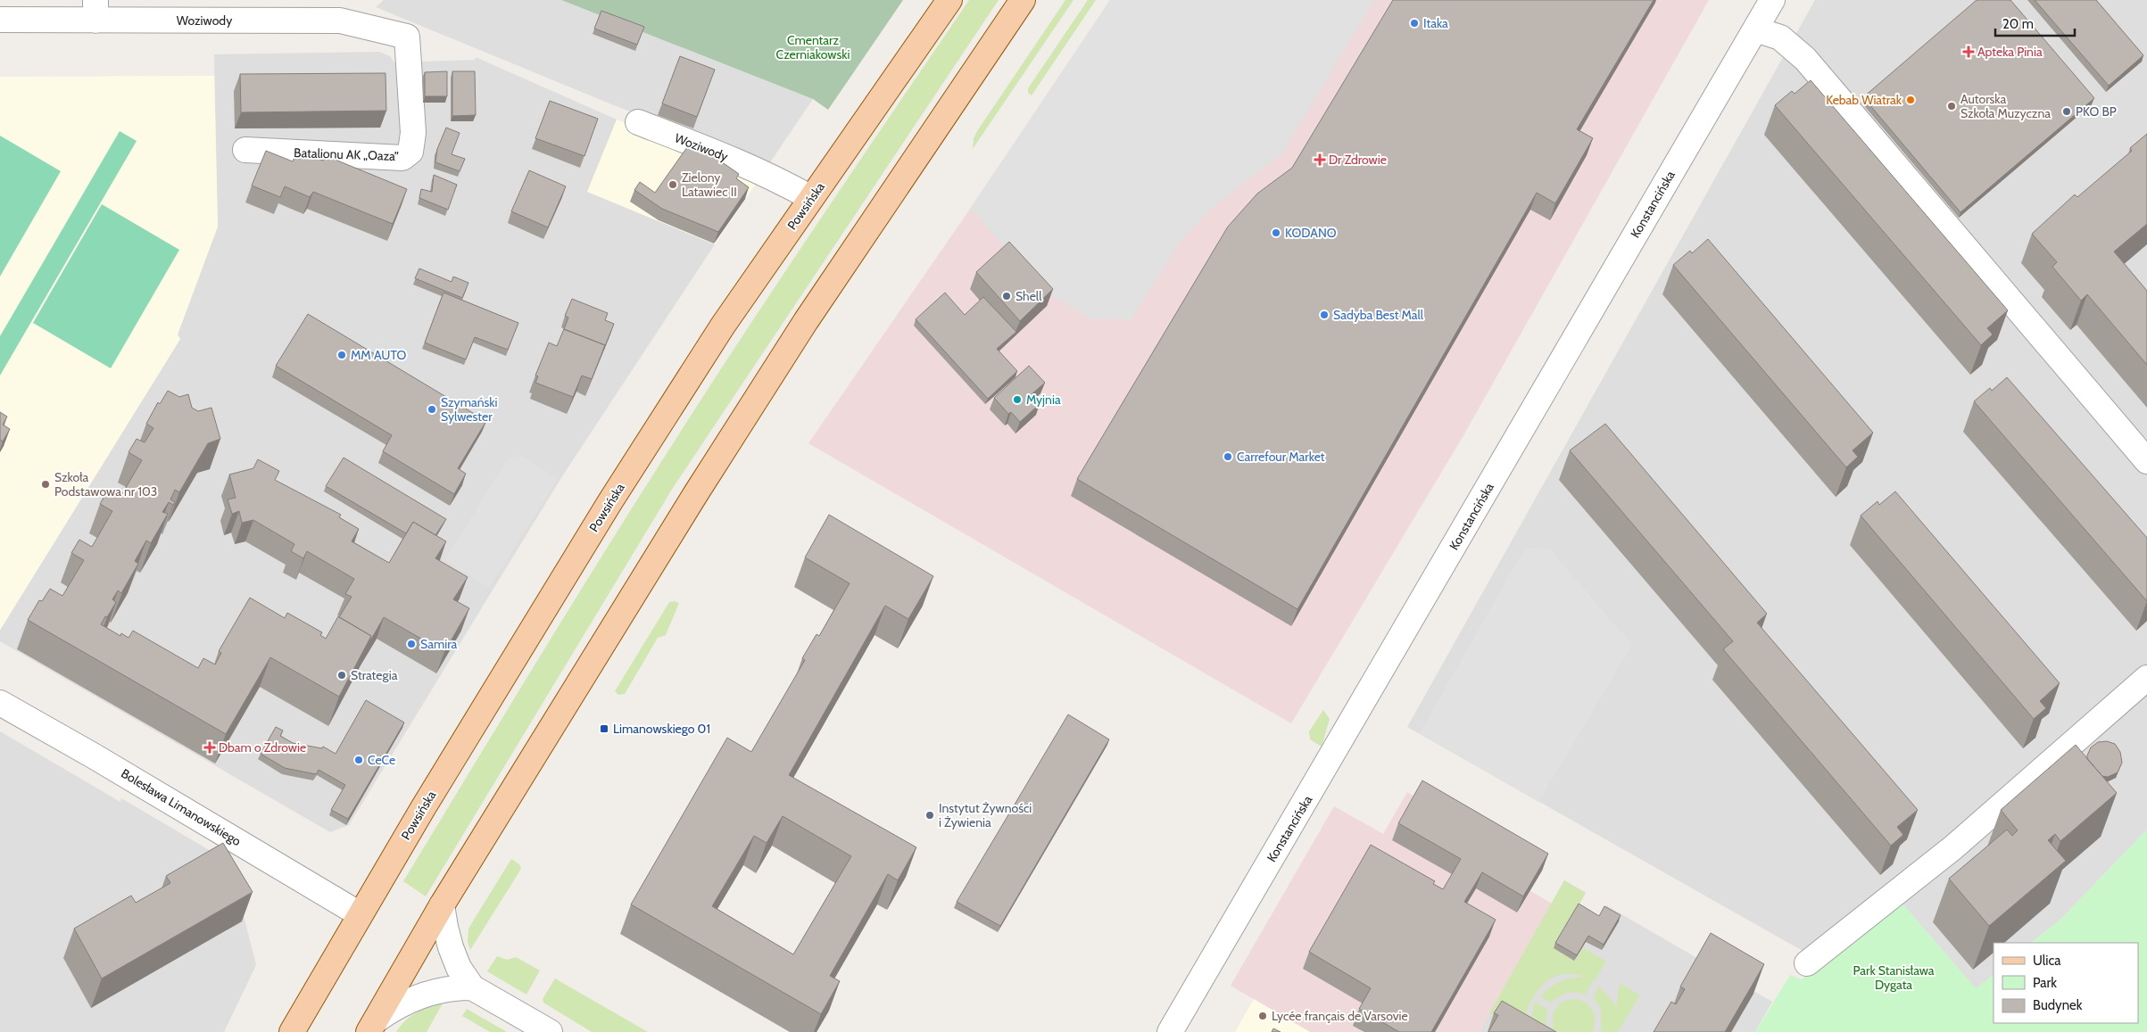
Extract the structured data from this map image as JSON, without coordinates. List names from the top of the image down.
{
  "streets": {
    "main road": ["Powsińska"],
    "street": [
      "Woziwody",
      "Batalionu AK „Oaza”",
      "Konstancińska",
      "Bolesława Limanowskiego"
    ]
  },
  "crossings": [
    ["Woziwody", "Batalionu AK „Oaza”"],
    ["Woziwody", "Powsińska"],
    ["Powsińska", "Bolesława Limanowskiego"]
  ],
  "parks": ["Cmentarz Czerniakowski", "Park Stanisława Dygata"],
  "places": {
    "other": [
      "Itaka",
      "Kebab Wiatrak",
      "Autorska Szkoła Muzyczna",
      "PKO BP",
      "Zielony Latawiec II",
      "KODANO",
      "Shell",
      "Sadyba Best Mall",
      "MM AUTO",
      "Myjnia",
      "Szymański Sylwester",
      "Carrefour Market",
      "Szkoła Podstawowa nr 103",
      "Samira",
      "Strategia",
      "CeCe",
      "Instytut Żywności i Żywienia",
      "Lycée français de Varsovie"
    ],
    "health": ["Apteka Pinia", "Dr Zdrowie", "Dbam o Zdrowie"],
    "transit": ["Limanowskiego 01"]
  },
  "legend": ["Ulica", "Park", "Budynek"],
  "scale_bar": "20 m"
}
